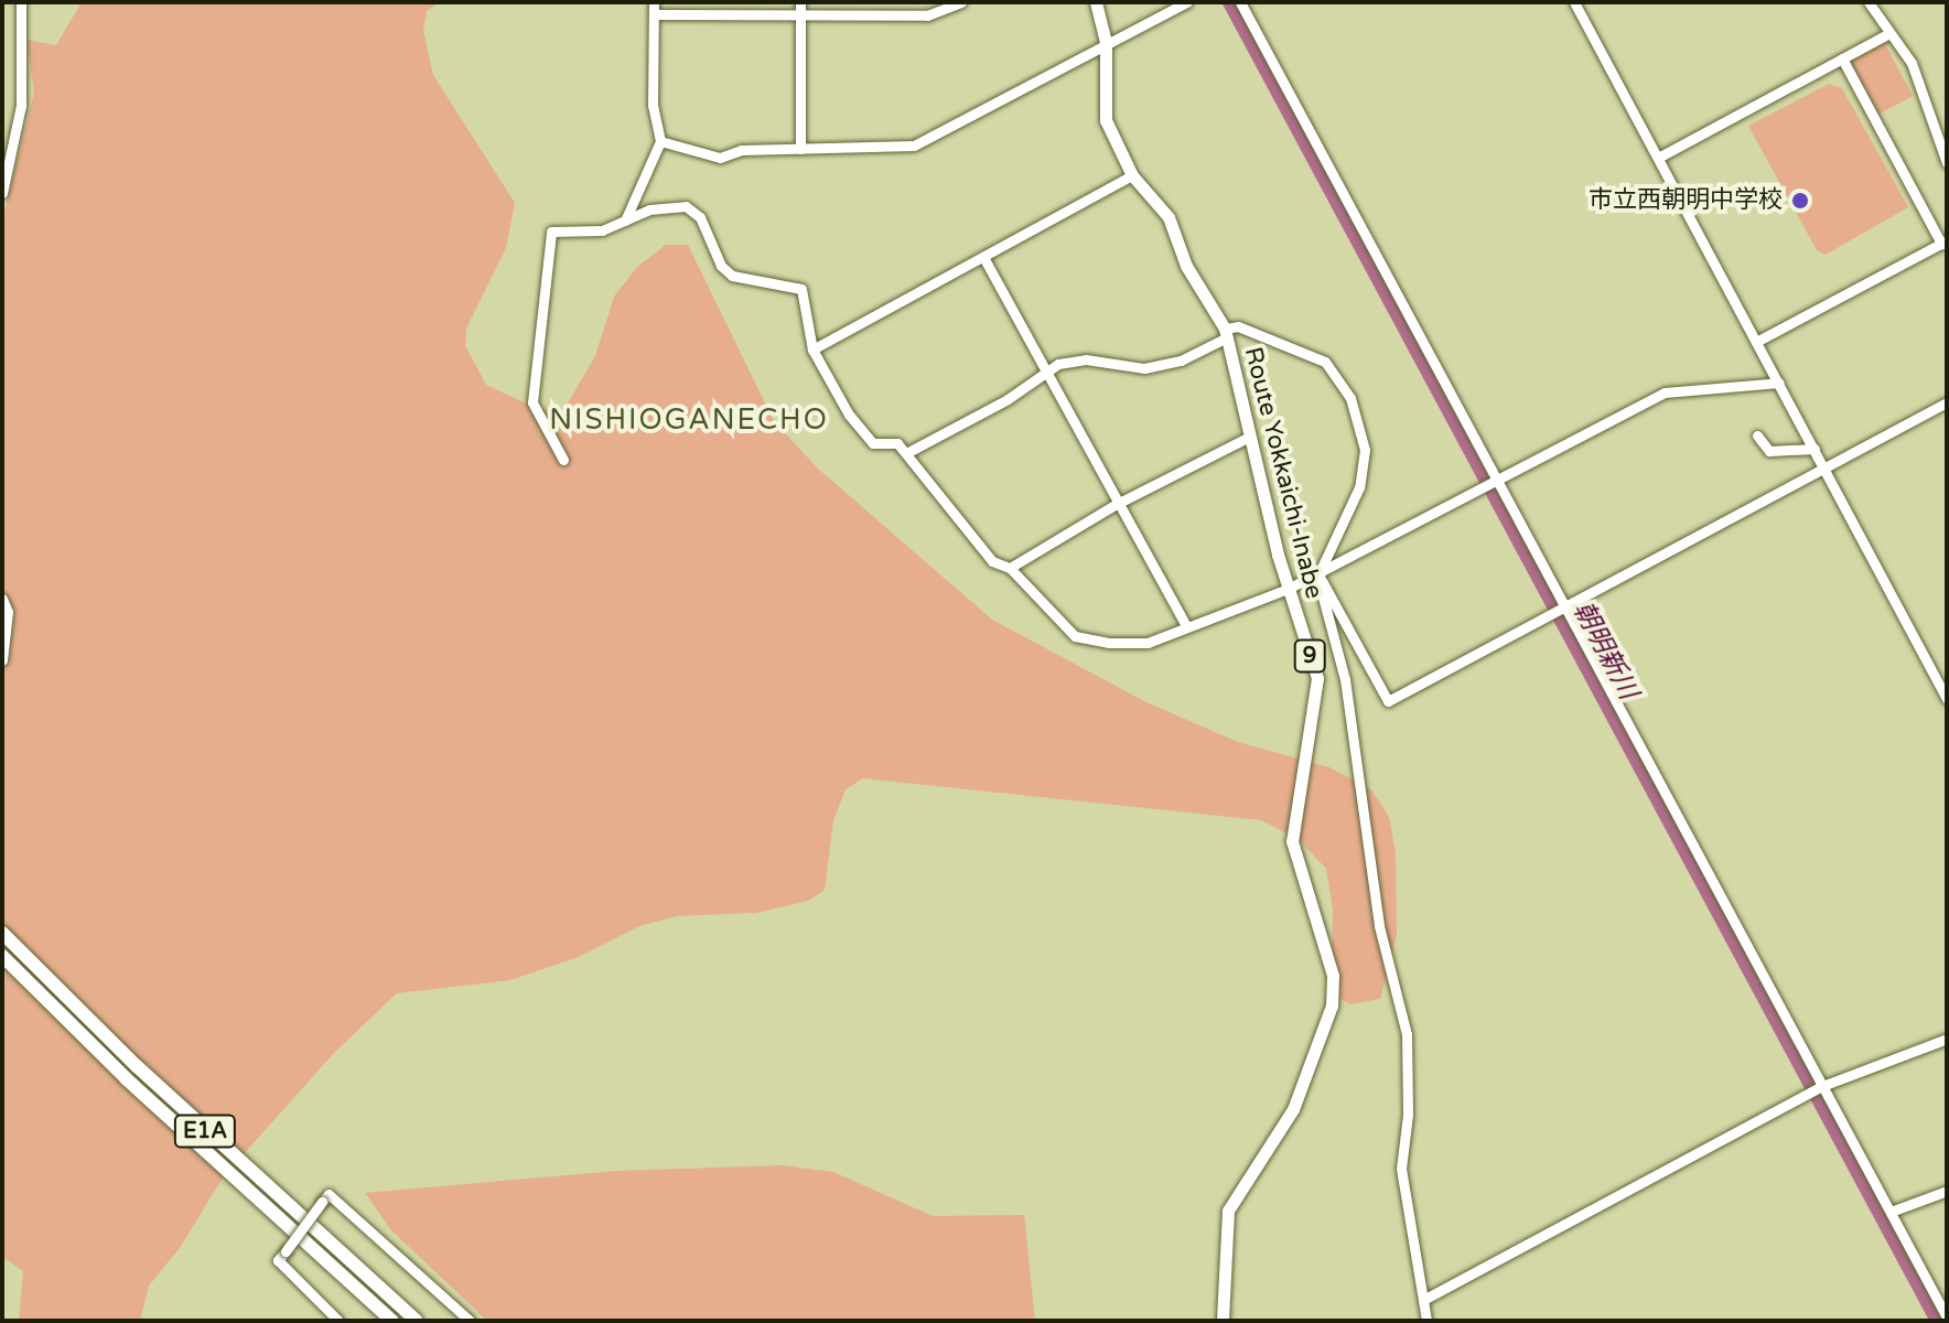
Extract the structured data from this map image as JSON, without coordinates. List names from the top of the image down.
{
  "streets": {
    "highway": ["E1A"],
    "main road": ["Route Yokkaichi-Inabe", "9"]
  },
  "districts": ["NISHIOGANECHO"],
  "water": ["朝明新川"],
  "places": ["市立西朝明中学校"]
}
